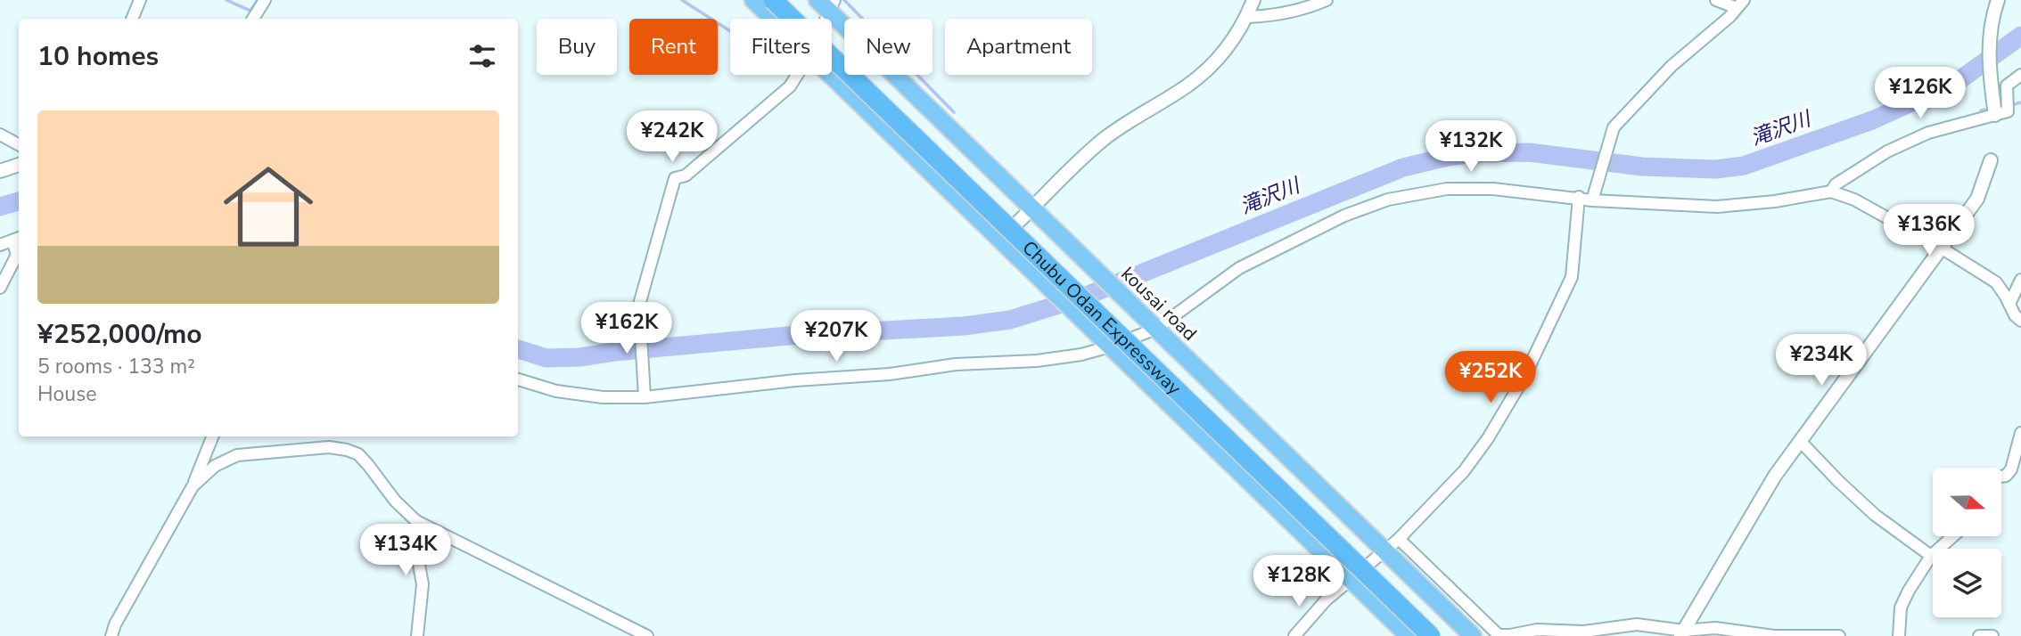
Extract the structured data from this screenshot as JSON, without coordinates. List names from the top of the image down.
{
  "streets": {
    "highway": ["kousai road", "Chubu Odan Expressway"]
  },
  "water": ["滝沢川"],
  "north": "right",
  "page": {
    "chip": [
      "Buy",
      "Rent",
      "Filters",
      "New",
      "Apartment"
    ],
    "heading": "10 homes",
    "price": [
      "¥126K",
      "¥242K",
      "¥132K",
      "¥136K",
      "¥162K",
      "¥207K",
      "¥234K",
      "¥252K",
      "¥134K",
      "¥128K"
    ],
    "list": [
      {
        "name": "¥252,000/mo",
        "note": "5 rooms · 133 m² · House"
      }
    ]
  }
}
